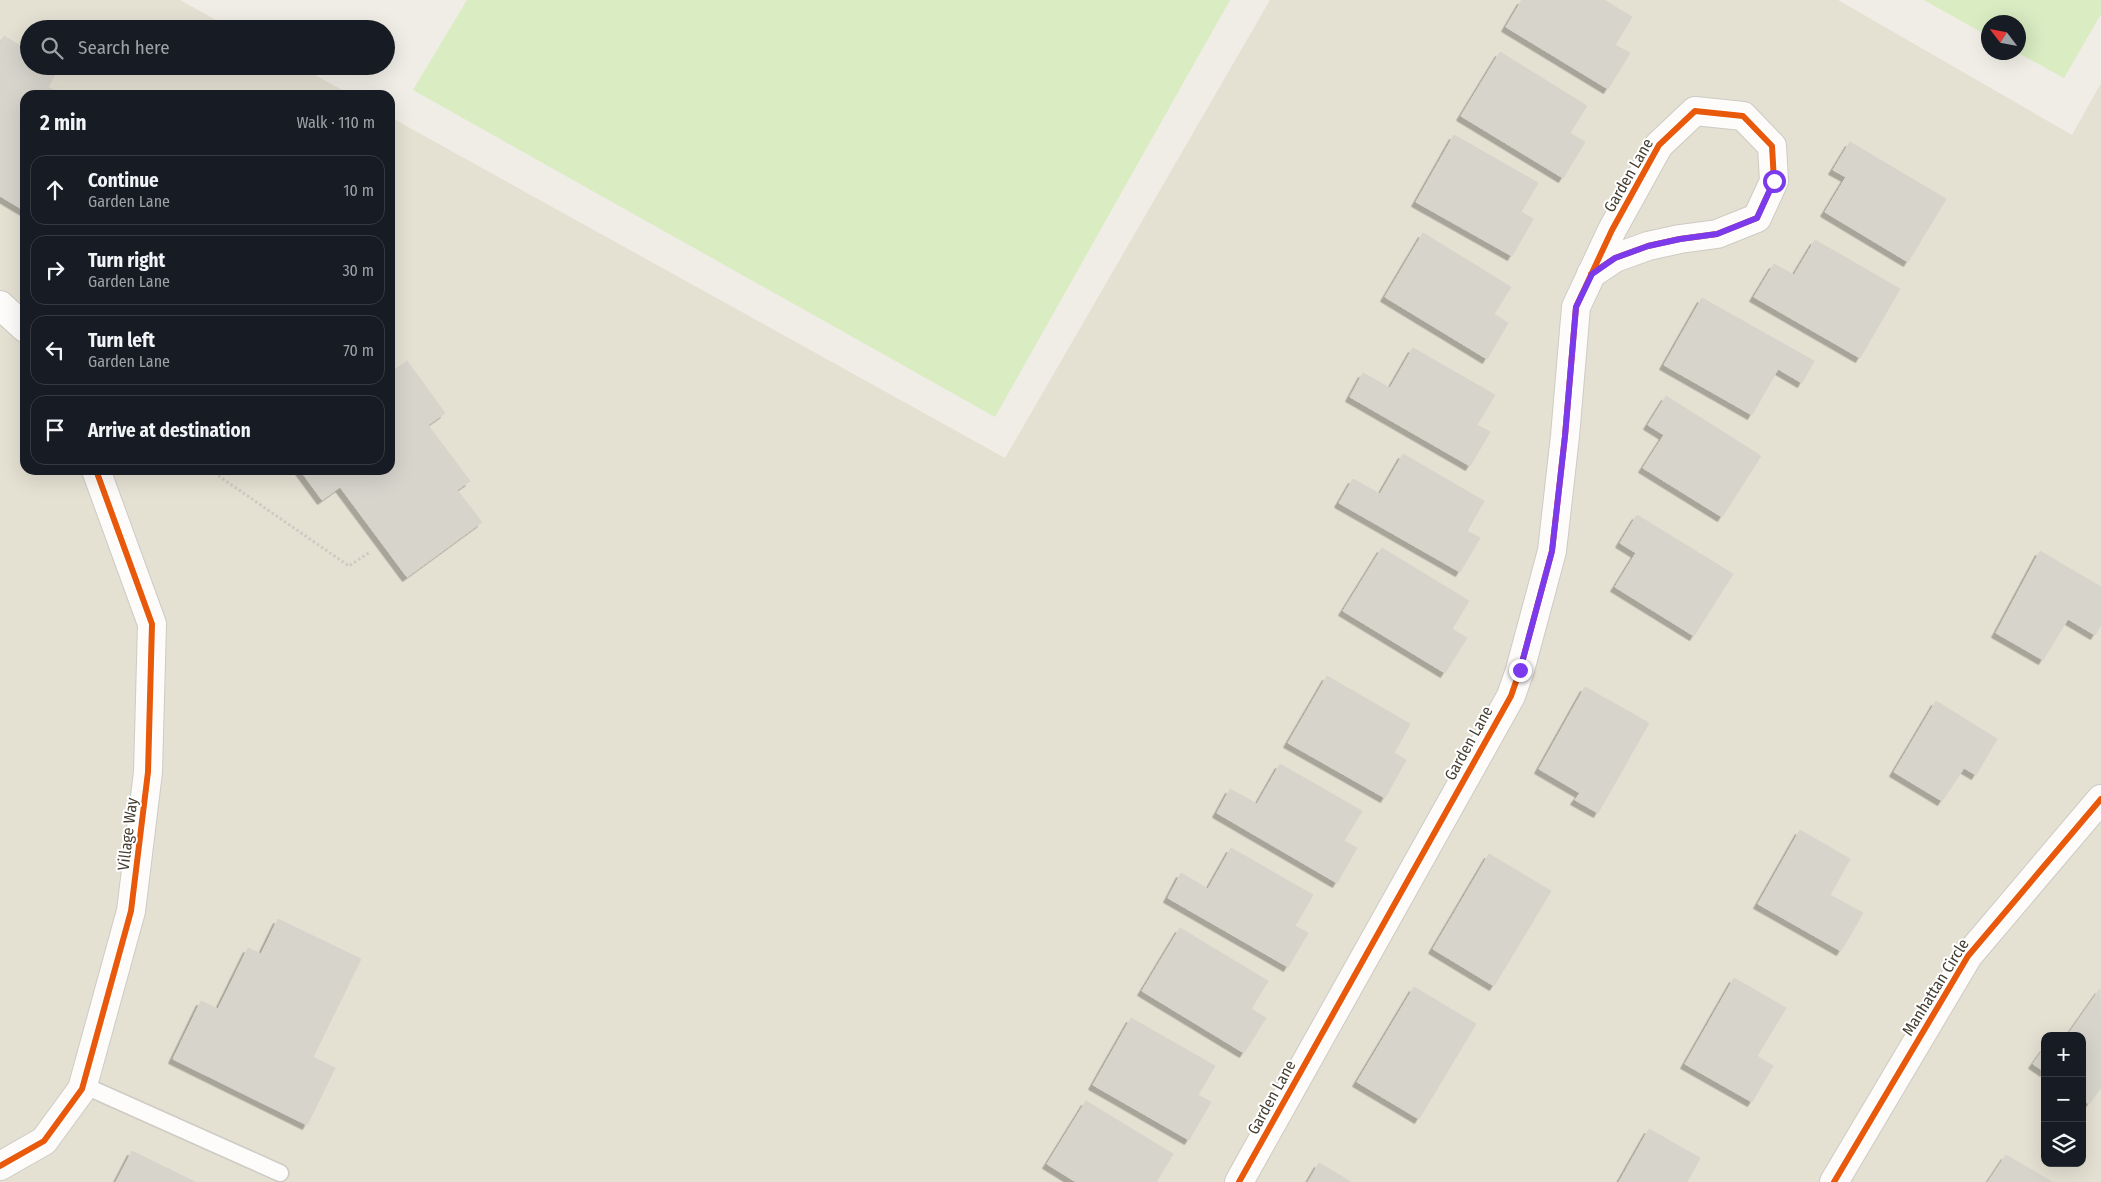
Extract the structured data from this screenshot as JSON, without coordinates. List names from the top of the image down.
{
  "streets": {
    "street": ["Garden Lane", "Village Way", "Manhattan Circle"]
  },
  "north": "top left",
  "page": {
    "search": "Search here",
    "heading": ["2 min", "Walk · 110 m"],
    "list": [
      ["Continue", "Garden Lane", "10 m"],
      ["Turn right", "Garden Lane", "30 m"],
      ["Turn left", "Garden Lane", "70 m"],
      "Arrive at destination"
    ],
    "map_buttons": ["+", "−"]
  }
}
